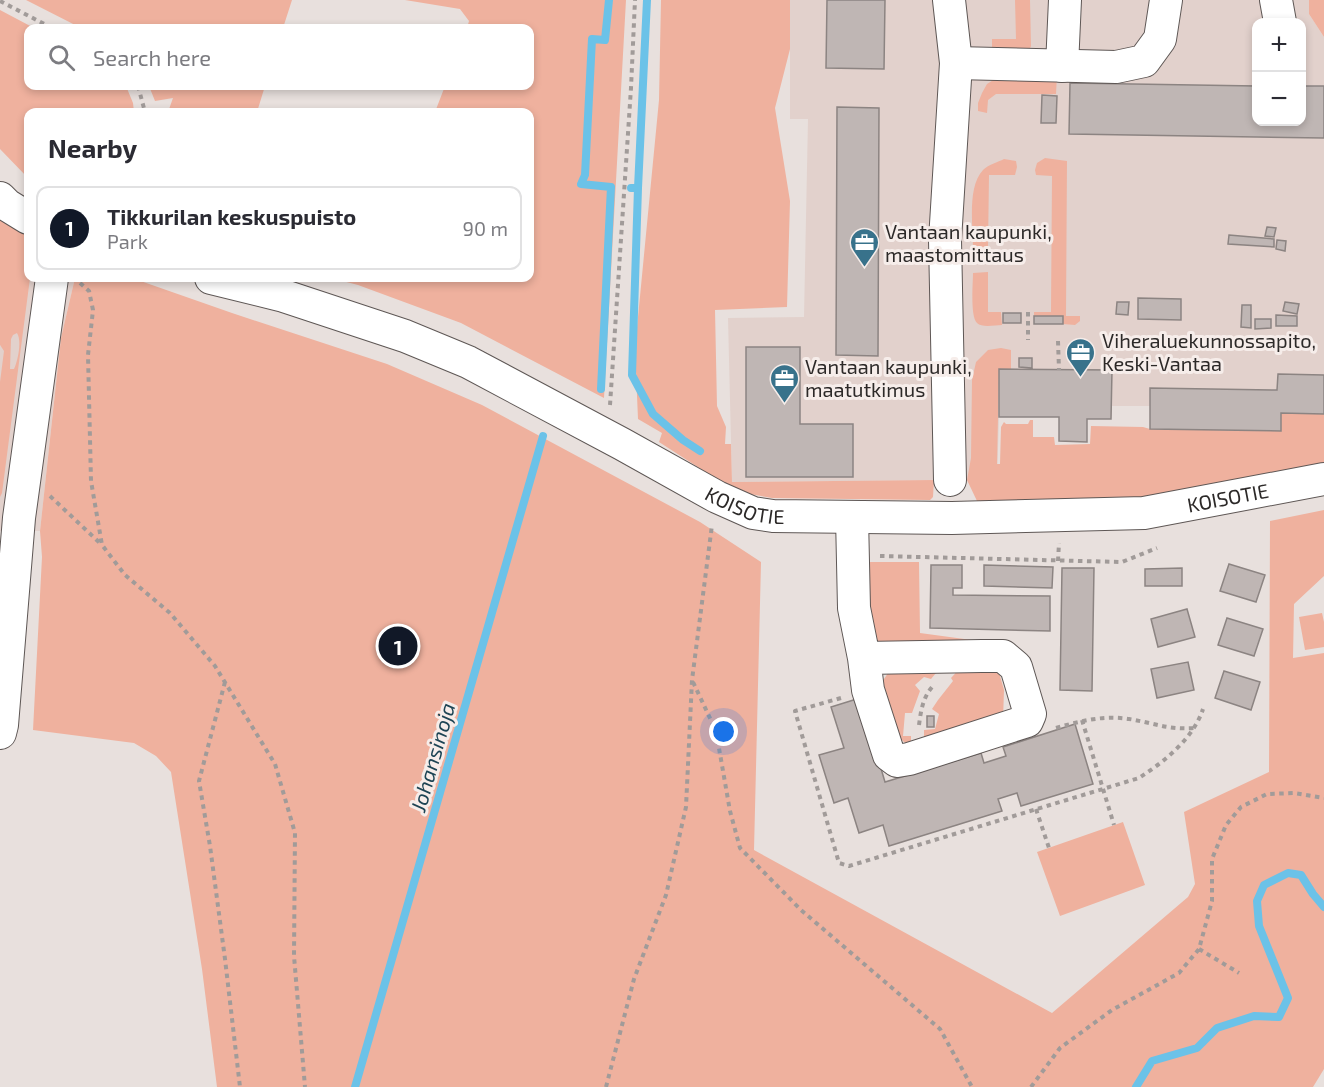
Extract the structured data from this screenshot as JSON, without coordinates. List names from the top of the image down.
{
  "streets": {
    "street": ["KOISOTIE"]
  },
  "water": ["Johansinoja"],
  "places": {
    "office": ["Vantaan kaupunki, maastomittaus", "Viheraluekunnossapito, Keski-Vantaa", "Vantaan kaupunki, maatutkimus"]
  },
  "page": {
    "map_buttons": ["+", "−"],
    "search": "Search here",
    "heading": "Nearby",
    "list": [
      {
        "mark": "1",
        "name": "Tikkurilan keskuspuisto",
        "note": "Park",
        "value": "90 m"
      }
    ],
    "pins": "1"
  }
}
